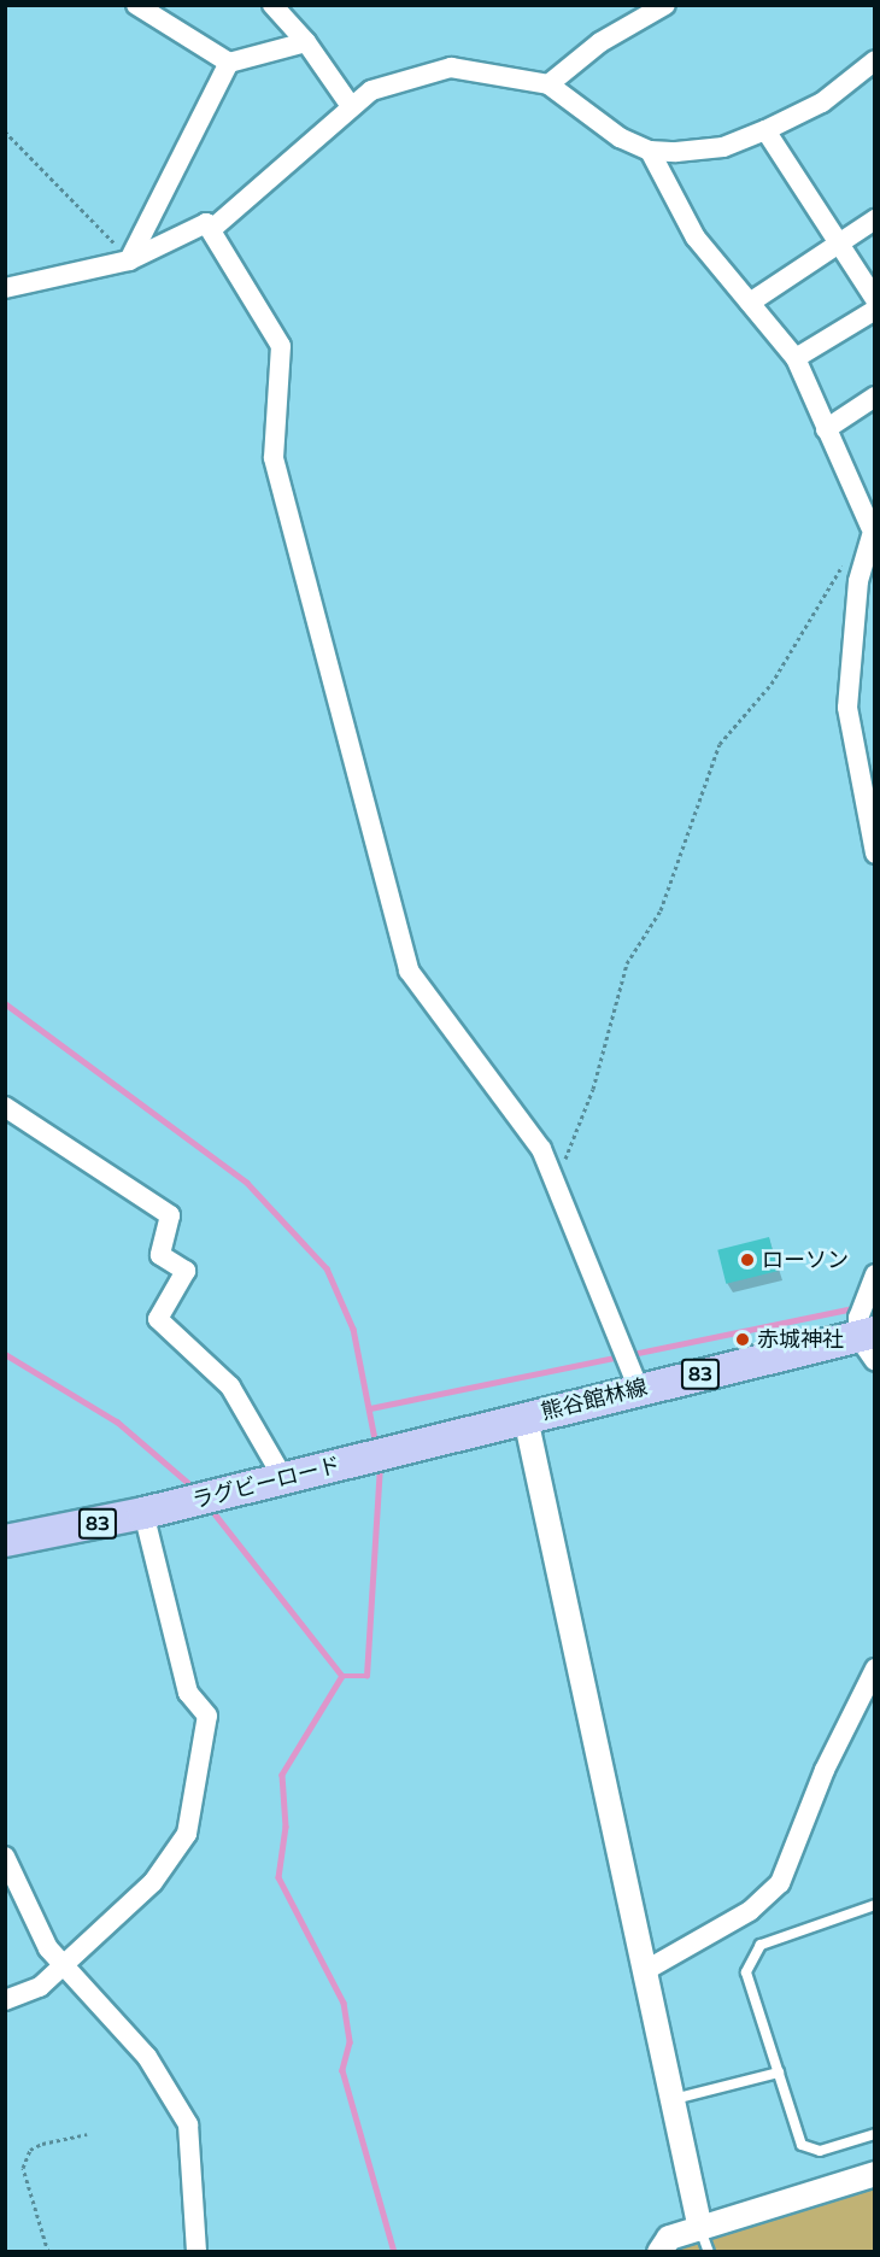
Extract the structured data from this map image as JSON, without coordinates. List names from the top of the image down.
{
  "streets": {
    "main road": ["83", "熊谷館林線", "ラグビーロード"]
  },
  "crossings": [
    ["熊谷館林線", "ラグビーロード"]
  ],
  "places": ["ローソン", "赤城神社"]
}
